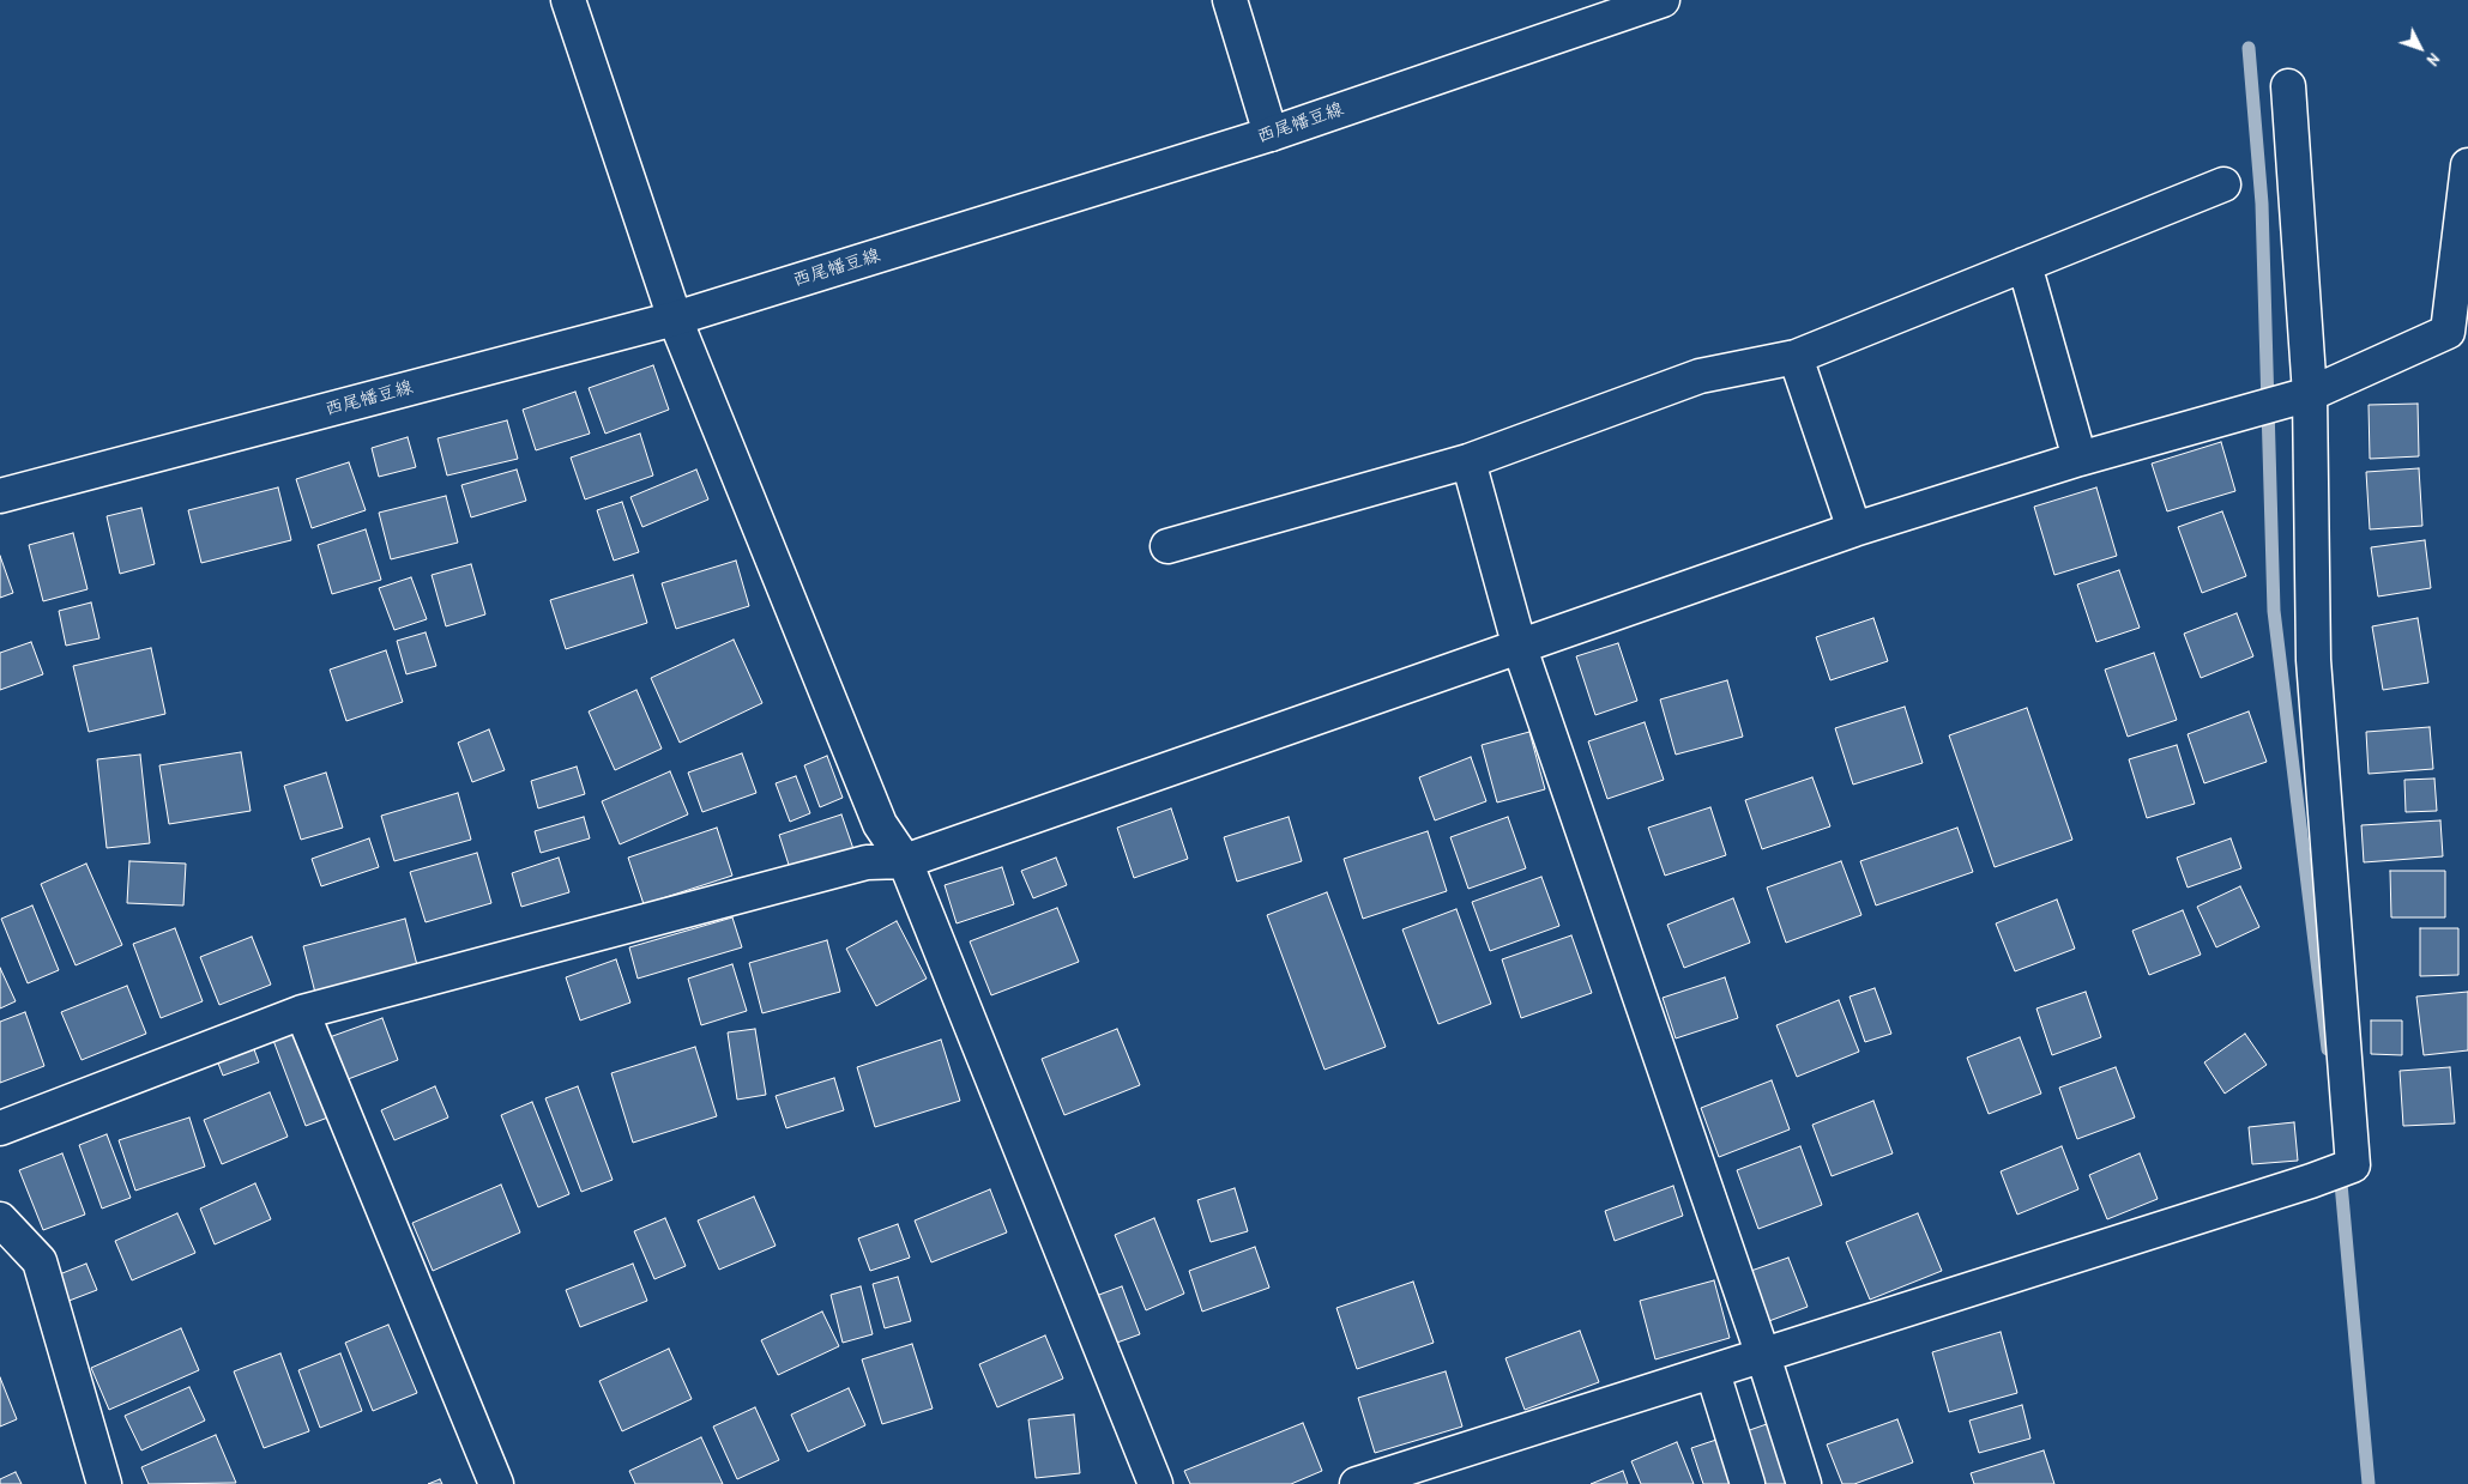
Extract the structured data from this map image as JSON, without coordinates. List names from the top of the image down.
{
  "streets": {
    "street": ["西尾幡豆線"]
  },
  "north": "bottom right"
}
